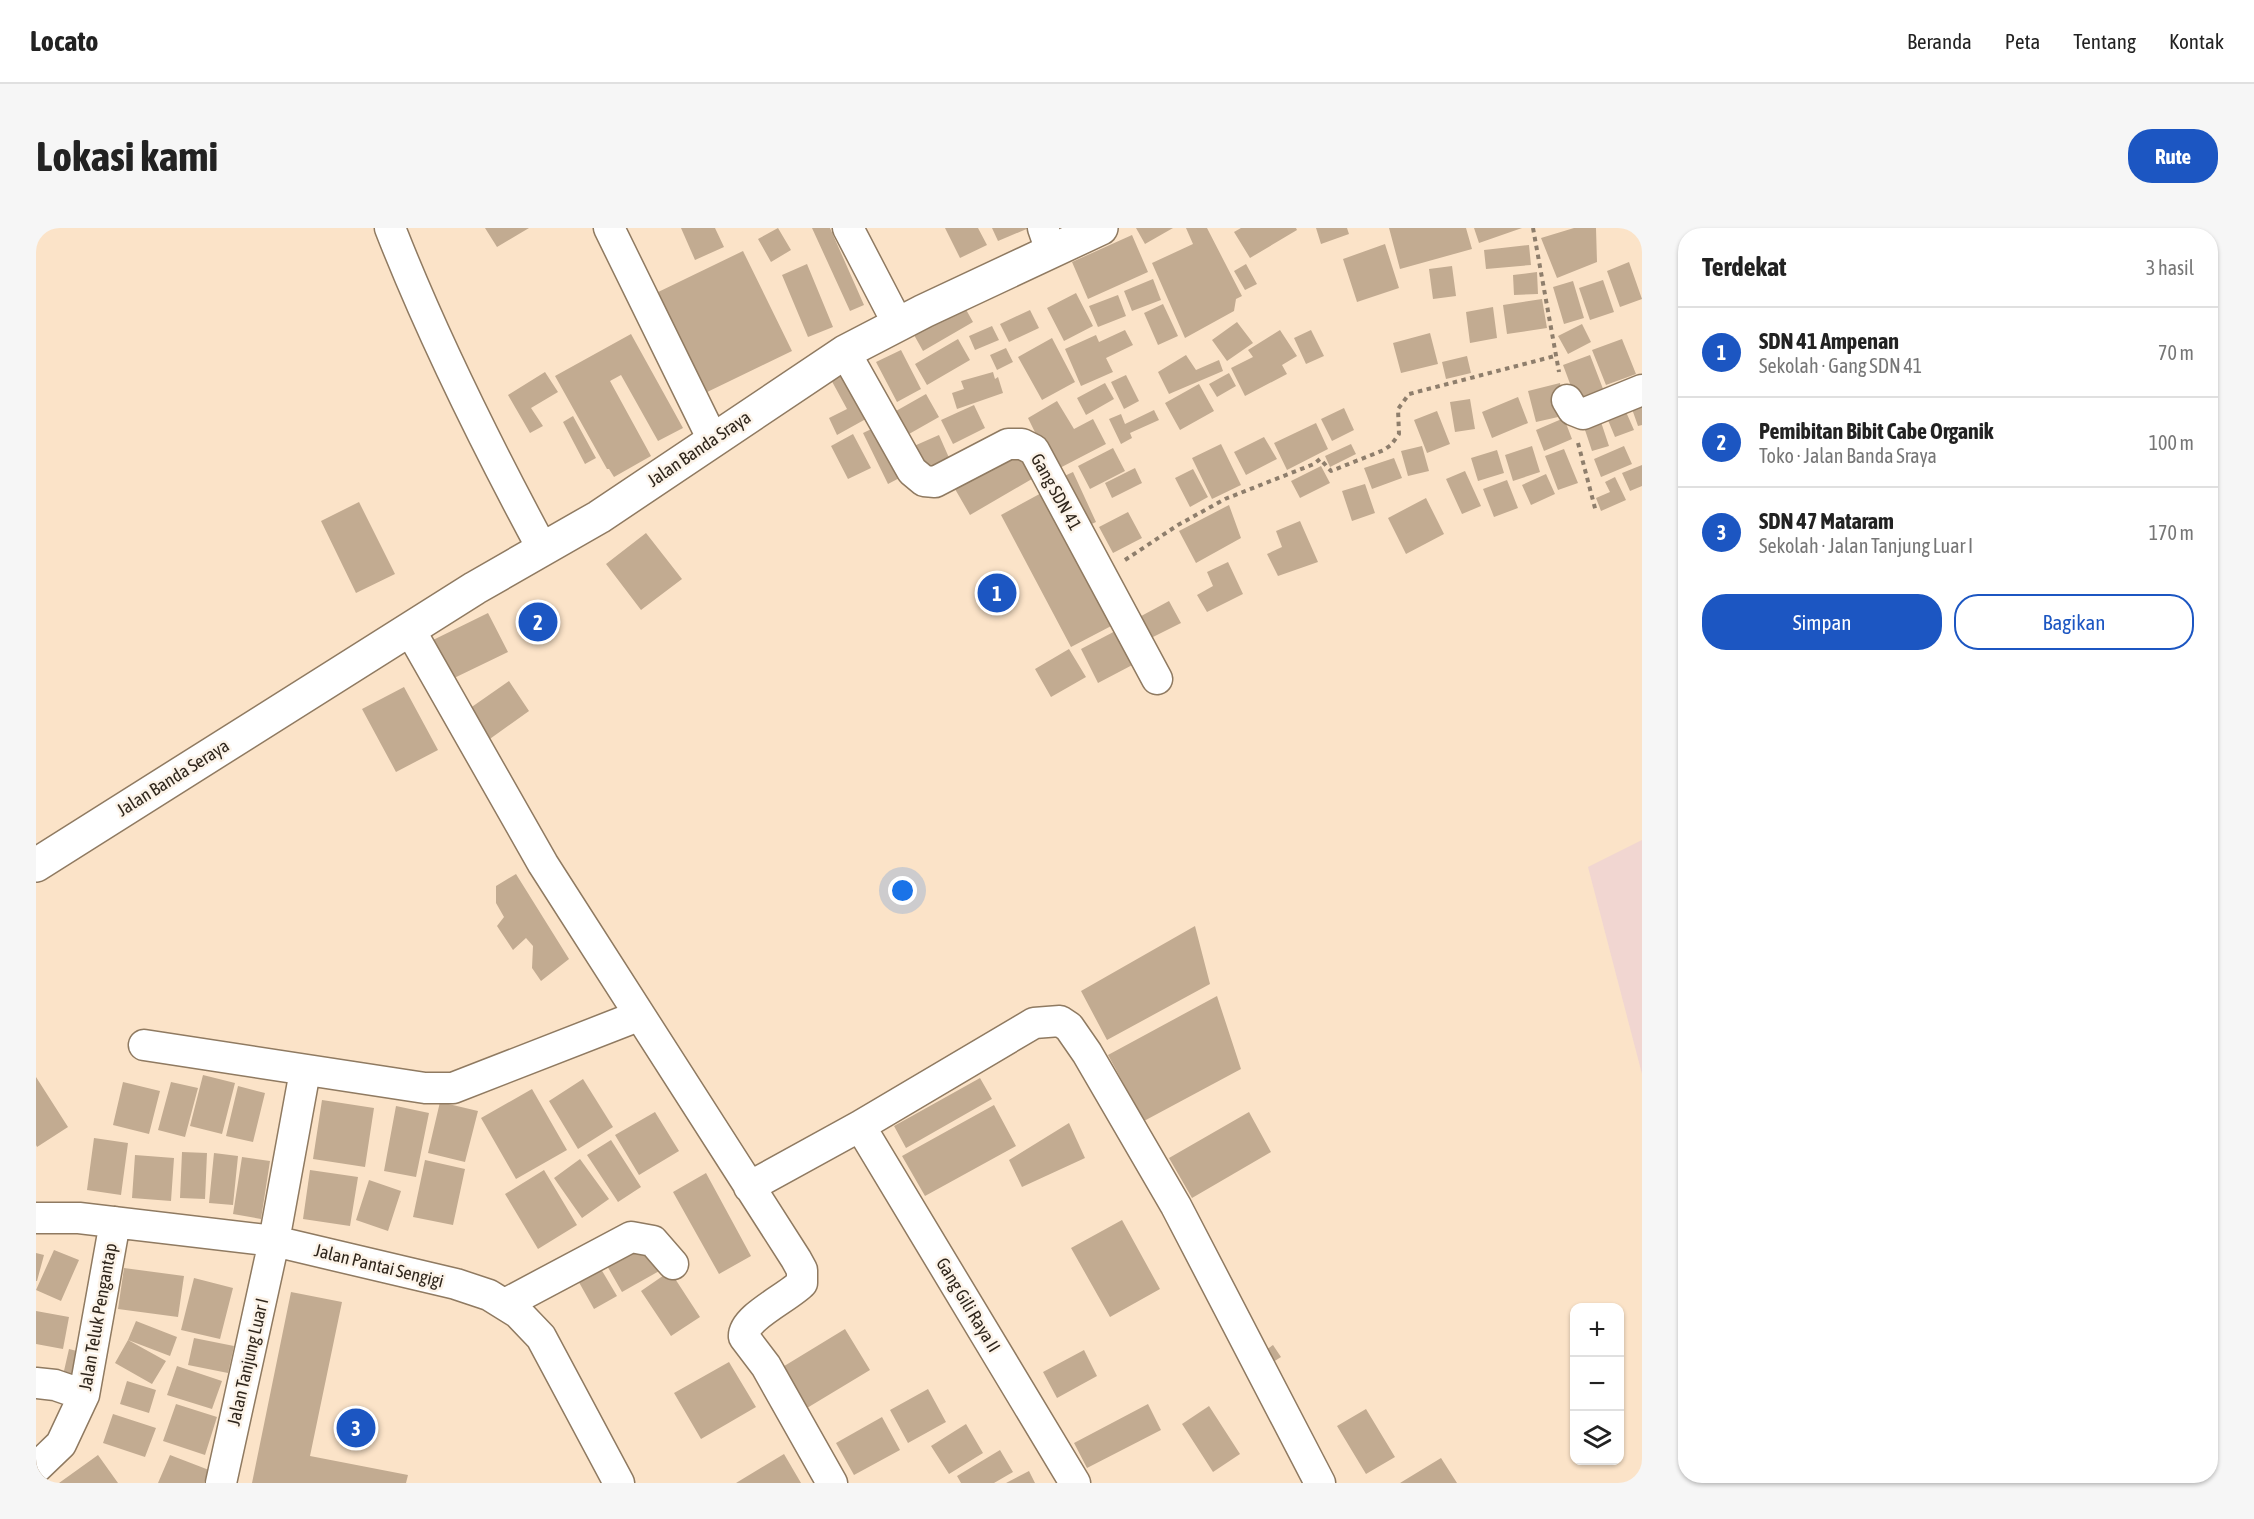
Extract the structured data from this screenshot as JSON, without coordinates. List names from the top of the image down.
{
  "streets": {
    "street": [
      "Jalan Banda Sraya",
      "Gang SDN 41",
      "Jalan Banda Seraya",
      "Jalan Pantai Sengigi",
      "Gang Gili Raya II",
      "Jalan Teluk Pengantap",
      "Jalan Tanjung Luar I"
    ]
  },
  "crossings": [
    ["Jalan Banda Sraya", "Gang SDN 41"],
    ["Jalan Banda Sraya", "Jalan Banda Seraya"],
    ["Jalan Pantai Sengigi", "Jalan Teluk Pengantap"],
    ["Jalan Pantai Sengigi", "Jalan Tanjung Luar I"]
  ],
  "page": {
    "header": "Locato",
    "nav": [
      "Beranda",
      "Peta",
      "Tentang",
      "Kontak"
    ],
    "buttons": [
      "Rute",
      ["Simpan", "Bagikan"]
    ],
    "title": "Lokasi kami",
    "heading": ["Terdekat", "3 hasil"],
    "list": [
      {
        "mark": "1",
        "name": "SDN 41 Ampenan",
        "note": "Sekolah · Gang SDN 41",
        "value": "70 m"
      },
      {
        "mark": "2",
        "name": "Pemibitan Bibit Cabe Organik",
        "note": "Toko · Jalan Banda Sraya",
        "value": "100 m"
      },
      {
        "mark": "3",
        "name": "SDN 47 Mataram",
        "note": "Sekolah · Jalan Tanjung Luar I",
        "value": "170 m"
      }
    ],
    "pins": ["1", "2", "3"],
    "map_buttons": ["+", "−"]
  }
}
